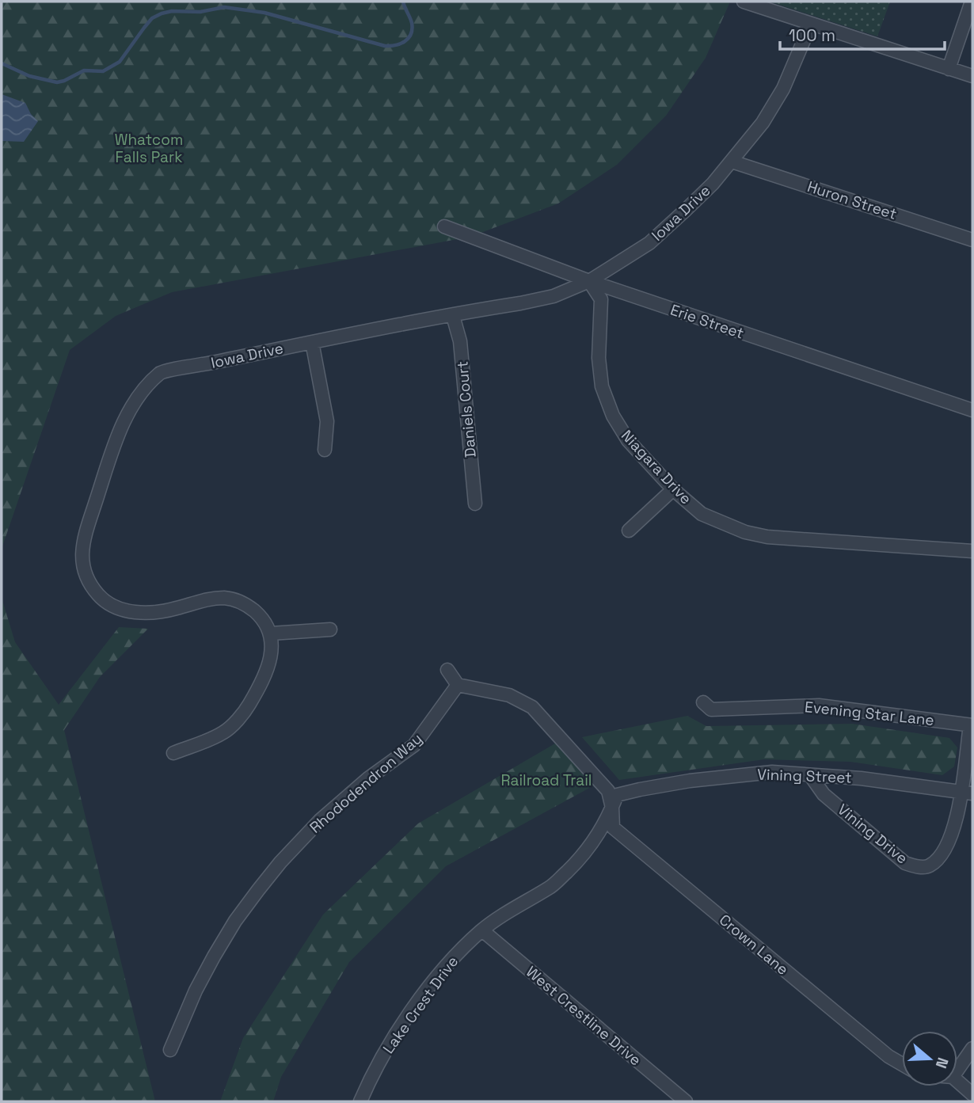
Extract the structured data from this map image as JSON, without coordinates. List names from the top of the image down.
{
  "streets": {
    "street": [
      "Huron Street",
      "Iowa Drive",
      "Erie Street",
      "Daniels Court",
      "Niagara Drive",
      "Evening Star Lane",
      "Vining Street",
      "Rhododendron Way",
      "Vining Drive",
      "Crown Lane",
      "Lake Crest Drive",
      "West Crestline Drive"
    ]
  },
  "crossings": [
    ["Huron Street", "Iowa Drive"],
    ["Iowa Drive", "Erie Street"],
    ["Iowa Drive", "Daniels Court"],
    ["Iowa Drive", "Niagara Drive"],
    ["Erie Street", "Niagara Drive"],
    ["Evening Star Lane", "Vining Drive"],
    ["Vining Street", "Vining Drive"],
    ["Vining Street", "Crown Lane"],
    ["Vining Street", "Lake Crest Drive"],
    ["Crown Lane", "Lake Crest Drive"],
    ["Lake Crest Drive", "West Crestline Drive"]
  ],
  "parks": ["Whatcom Falls Park", "Railroad Trail"],
  "scale_bar": "100 m",
  "north": "right"
}
